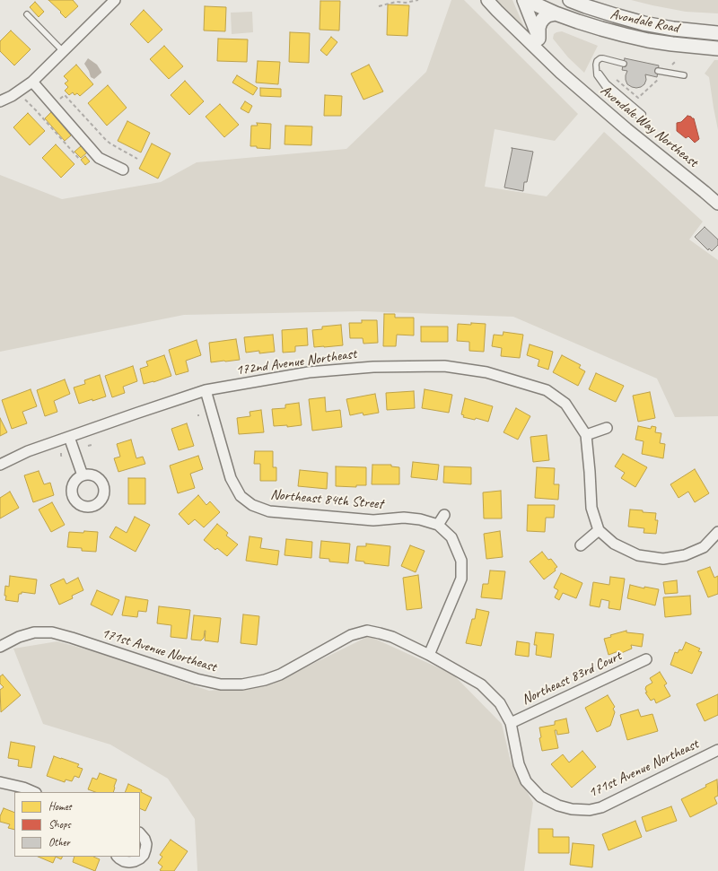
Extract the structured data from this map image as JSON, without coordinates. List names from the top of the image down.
{
  "streets": {
    "main road": ["Avondale Road"],
    "street": [
      "Avondale Way Northeast",
      "172nd Avenue Northeast",
      "Northeast 84th Street",
      "171st Avenue Northeast",
      "Northeast 83rd Court"
    ]
  },
  "crossings": [
    ["172nd Avenue Northeast", "Northeast 84th Street"],
    ["Northeast 84th Street", "171st Avenue Northeast"],
    ["171st Avenue Northeast", "Northeast 83rd Court"]
  ],
  "legend": ["Homes", "Shops", "Other"]
}
